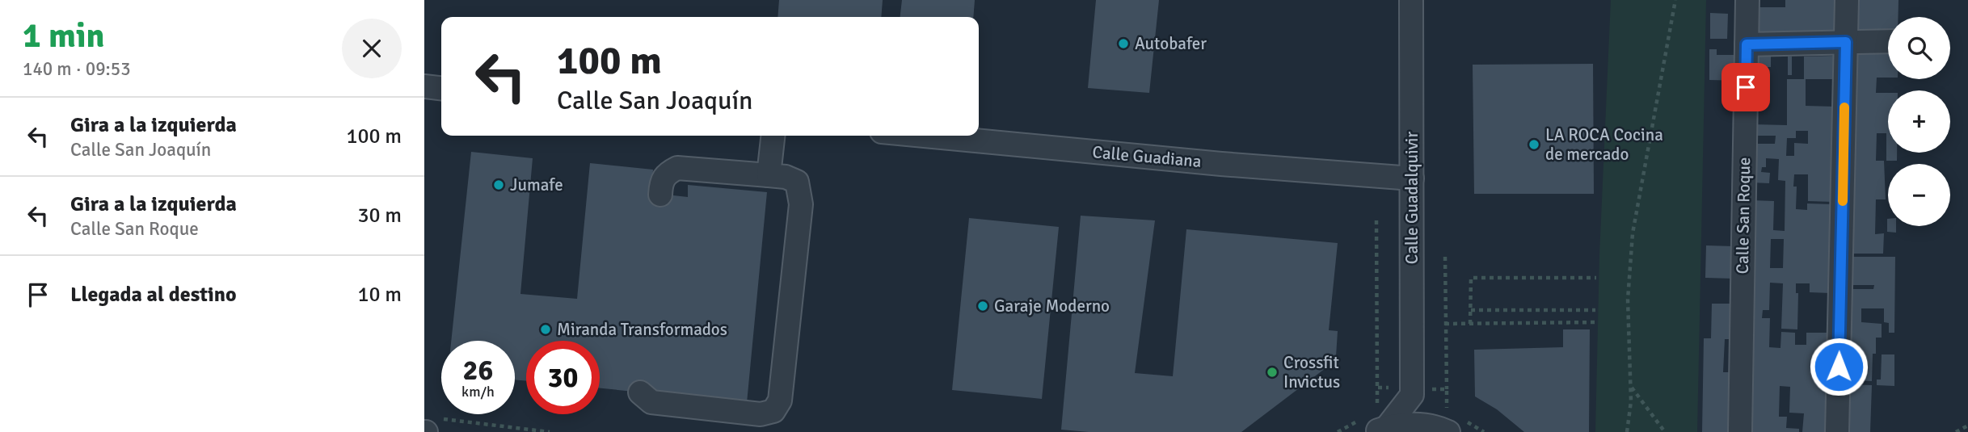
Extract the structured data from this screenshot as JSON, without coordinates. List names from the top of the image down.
{
  "streets": {
    "street": ["Calle Guadiana", "Calle Guadalquivir", "Calle San Roque"]
  },
  "crossings": [
    ["Calle Guadiana", "Calle Guadalquivir"]
  ],
  "places": [
    "Autobafer",
    "LA ROCA Cocina de mercado",
    "Jumafe",
    "Garaje Moderno",
    "Miranda Transformados",
    "Crossfit Invictus"
  ],
  "page": {
    "heading": ["1 min", "140 m · 09:53"],
    "map_buttons": ["+", "−"],
    "turn": ["100 m", "Calle San Joaquín"],
    "list": [
      {
        "name": "Gira a la izquierda",
        "note": "Calle San Joaquín",
        "value": "100 m"
      },
      {
        "name": "Gira a la izquierda",
        "note": "Calle San Roque",
        "value": "30 m"
      },
      {
        "name": "Llegada al destino",
        "value": "10 m"
      }
    ],
    "speed": "26 km/h",
    "limit": "30"
  }
}
